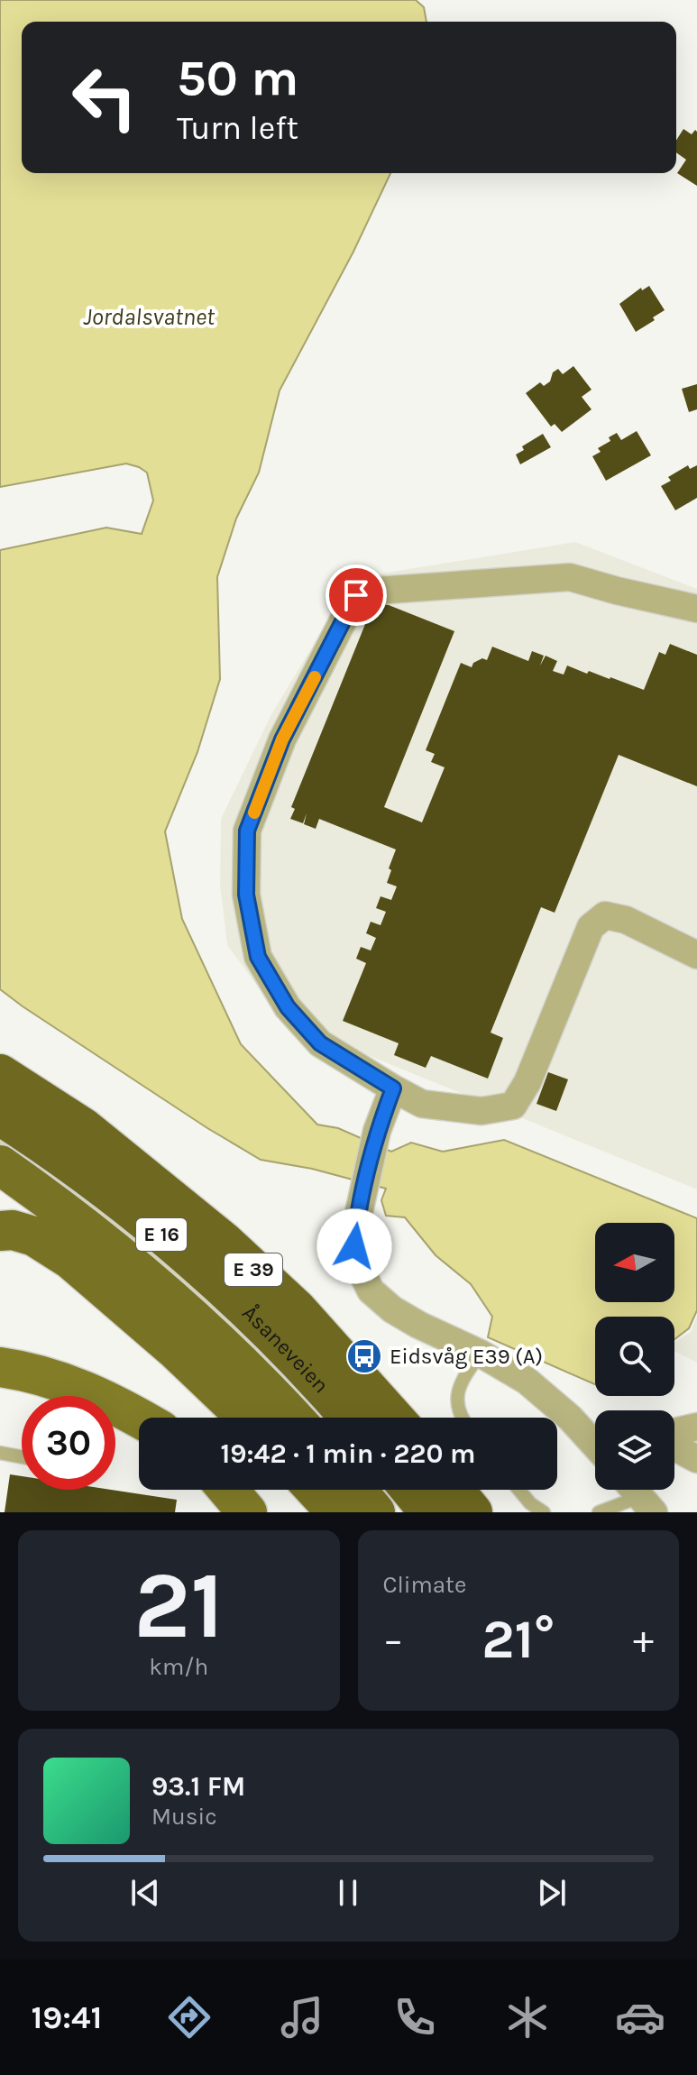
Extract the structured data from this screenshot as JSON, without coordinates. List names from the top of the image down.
{
  "streets": {
    "highway": ["E 16", "E 39", "Åsaneveien"]
  },
  "water": ["Jordalsvatnet"],
  "places": {
    "bus stop": ["Eidsvåg E39 (A)"]
  },
  "north": "left",
  "page": {
    "turn": ["50 m", "Turn left"],
    "limit": "30",
    "trip": "19:42 · 1 min · 220 m",
    "tile": [
      ["21", "km/h"],
      "Climate"
    ],
    "heat": ["−", "21°", "+"],
    "song": ["93.1 FM", "Music"],
    "tabs": "19:41"
  }
}
